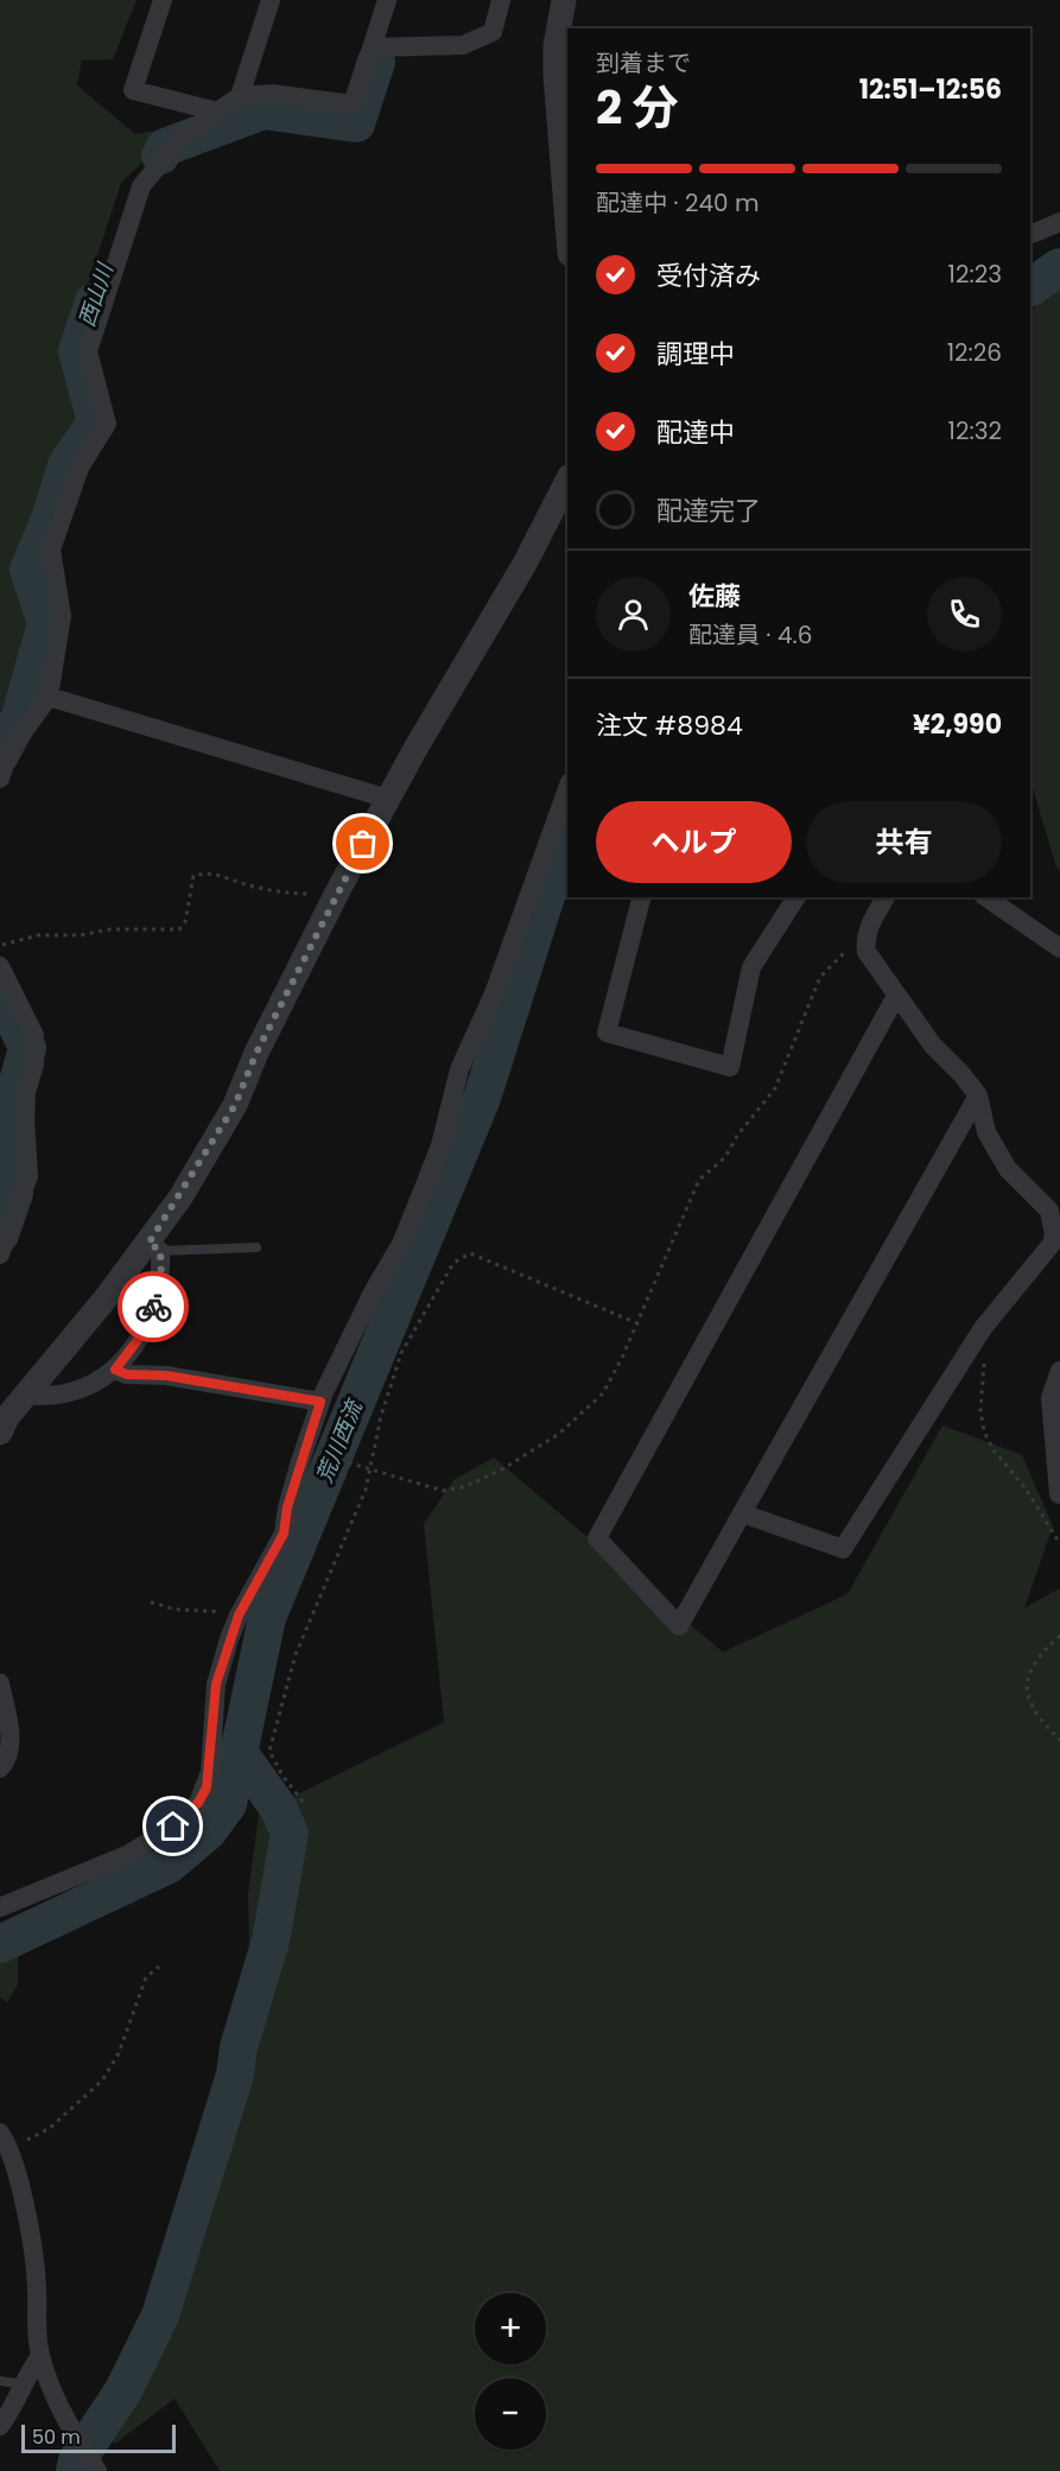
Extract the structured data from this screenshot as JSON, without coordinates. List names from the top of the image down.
{
  "water": ["西山川", "荒川西流"],
  "scale_bar": "50 m",
  "page": {
    "heading": ["2 分", "到着まで", "12:51–12:56"],
    "panel": [
      "佐藤",
      "配達員 · 4.6",
      "注文 #8984",
      "¥2,990"
    ],
    "bar": "配達中 · 240 m",
    "list": [
      ["受付済み", "12:23"],
      ["調理中", "12:26"],
      ["配達中", "12:32"],
      "配達完了"
    ],
    "buttons": ["ヘルプ", "共有"],
    "map_buttons": ["+", "−"],
    "scale": "50 m"
  }
}
